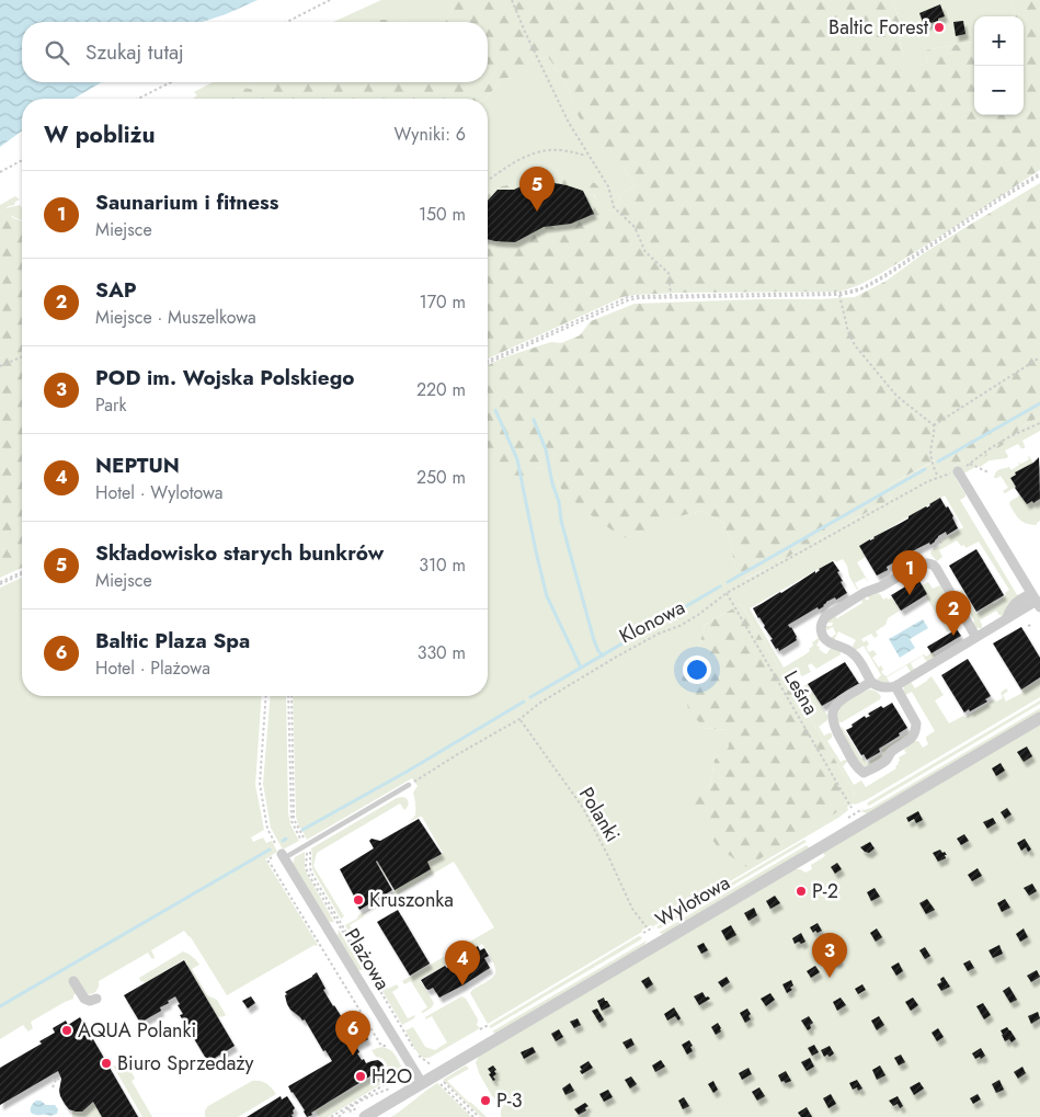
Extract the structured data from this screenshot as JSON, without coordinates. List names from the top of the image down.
{
  "streets": {
    "street": ["Wylotowa", "Plażowa"],
    "path": ["Klonowa", "Leśna", "Polanki"]
  },
  "crossings": [
    ["Klonowa", "Leśna"],
    ["Klonowa", "Polanki"],
    ["Wylotowa", "Plażowa"]
  ],
  "places": [
    "Baltic Forest",
    "P-2",
    "Kruszonka",
    "AQUA Polanki",
    "Biuro Sprzedaży",
    "H2O",
    "P-3"
  ],
  "page": {
    "map_buttons": ["+", "−"],
    "search": "Szukaj tutaj",
    "heading": ["W pobliżu", "Wyniki: 6"],
    "pins": [
      "5",
      "1",
      "2",
      "3",
      "4",
      "6"
    ],
    "list": [
      {
        "mark": "1",
        "name": "Saunarium i fitness",
        "note": "Miejsce",
        "value": "150 m"
      },
      {
        "mark": "2",
        "name": "SAP",
        "note": "Miejsce · Muszelkowa",
        "value": "170 m"
      },
      {
        "mark": "3",
        "name": "POD im. Wojska Polskiego",
        "note": "Park",
        "value": "220 m"
      },
      {
        "mark": "4",
        "name": "NEPTUN",
        "note": "Hotel · Wylotowa",
        "value": "250 m"
      },
      {
        "mark": "5",
        "name": "Składowisko starych bunkrów",
        "note": "Miejsce",
        "value": "310 m"
      },
      {
        "mark": "6",
        "name": "Baltic Plaza Spa",
        "note": "Hotel · Plażowa",
        "value": "330 m"
      }
    ]
  }
}
